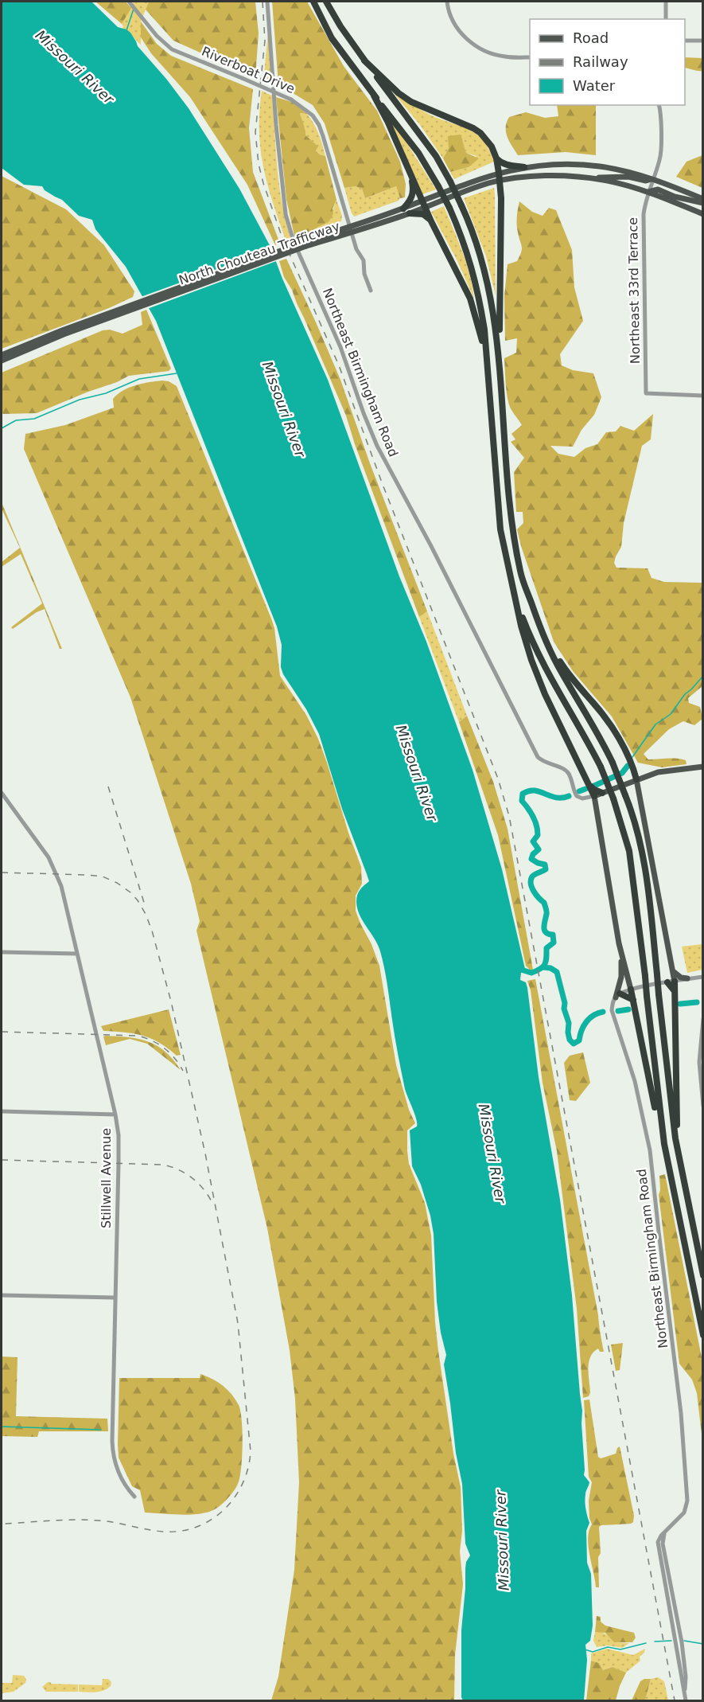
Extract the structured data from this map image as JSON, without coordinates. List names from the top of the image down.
{
  "streets": {
    "main road": ["North Chouteau Trafficway"],
    "street": [
      "Riverboat Drive",
      "Northeast 33rd Terrace",
      "Northeast Birmingham Road",
      "Stillwell Avenue"
    ]
  },
  "crossings": [
    ["Riverboat Drive", "North Chouteau Trafficway"],
    ["North Chouteau Trafficway", "Northeast 33rd Terrace"]
  ],
  "water": ["Missouri River"],
  "legend": ["Road", "Railway", "Water"]
}
